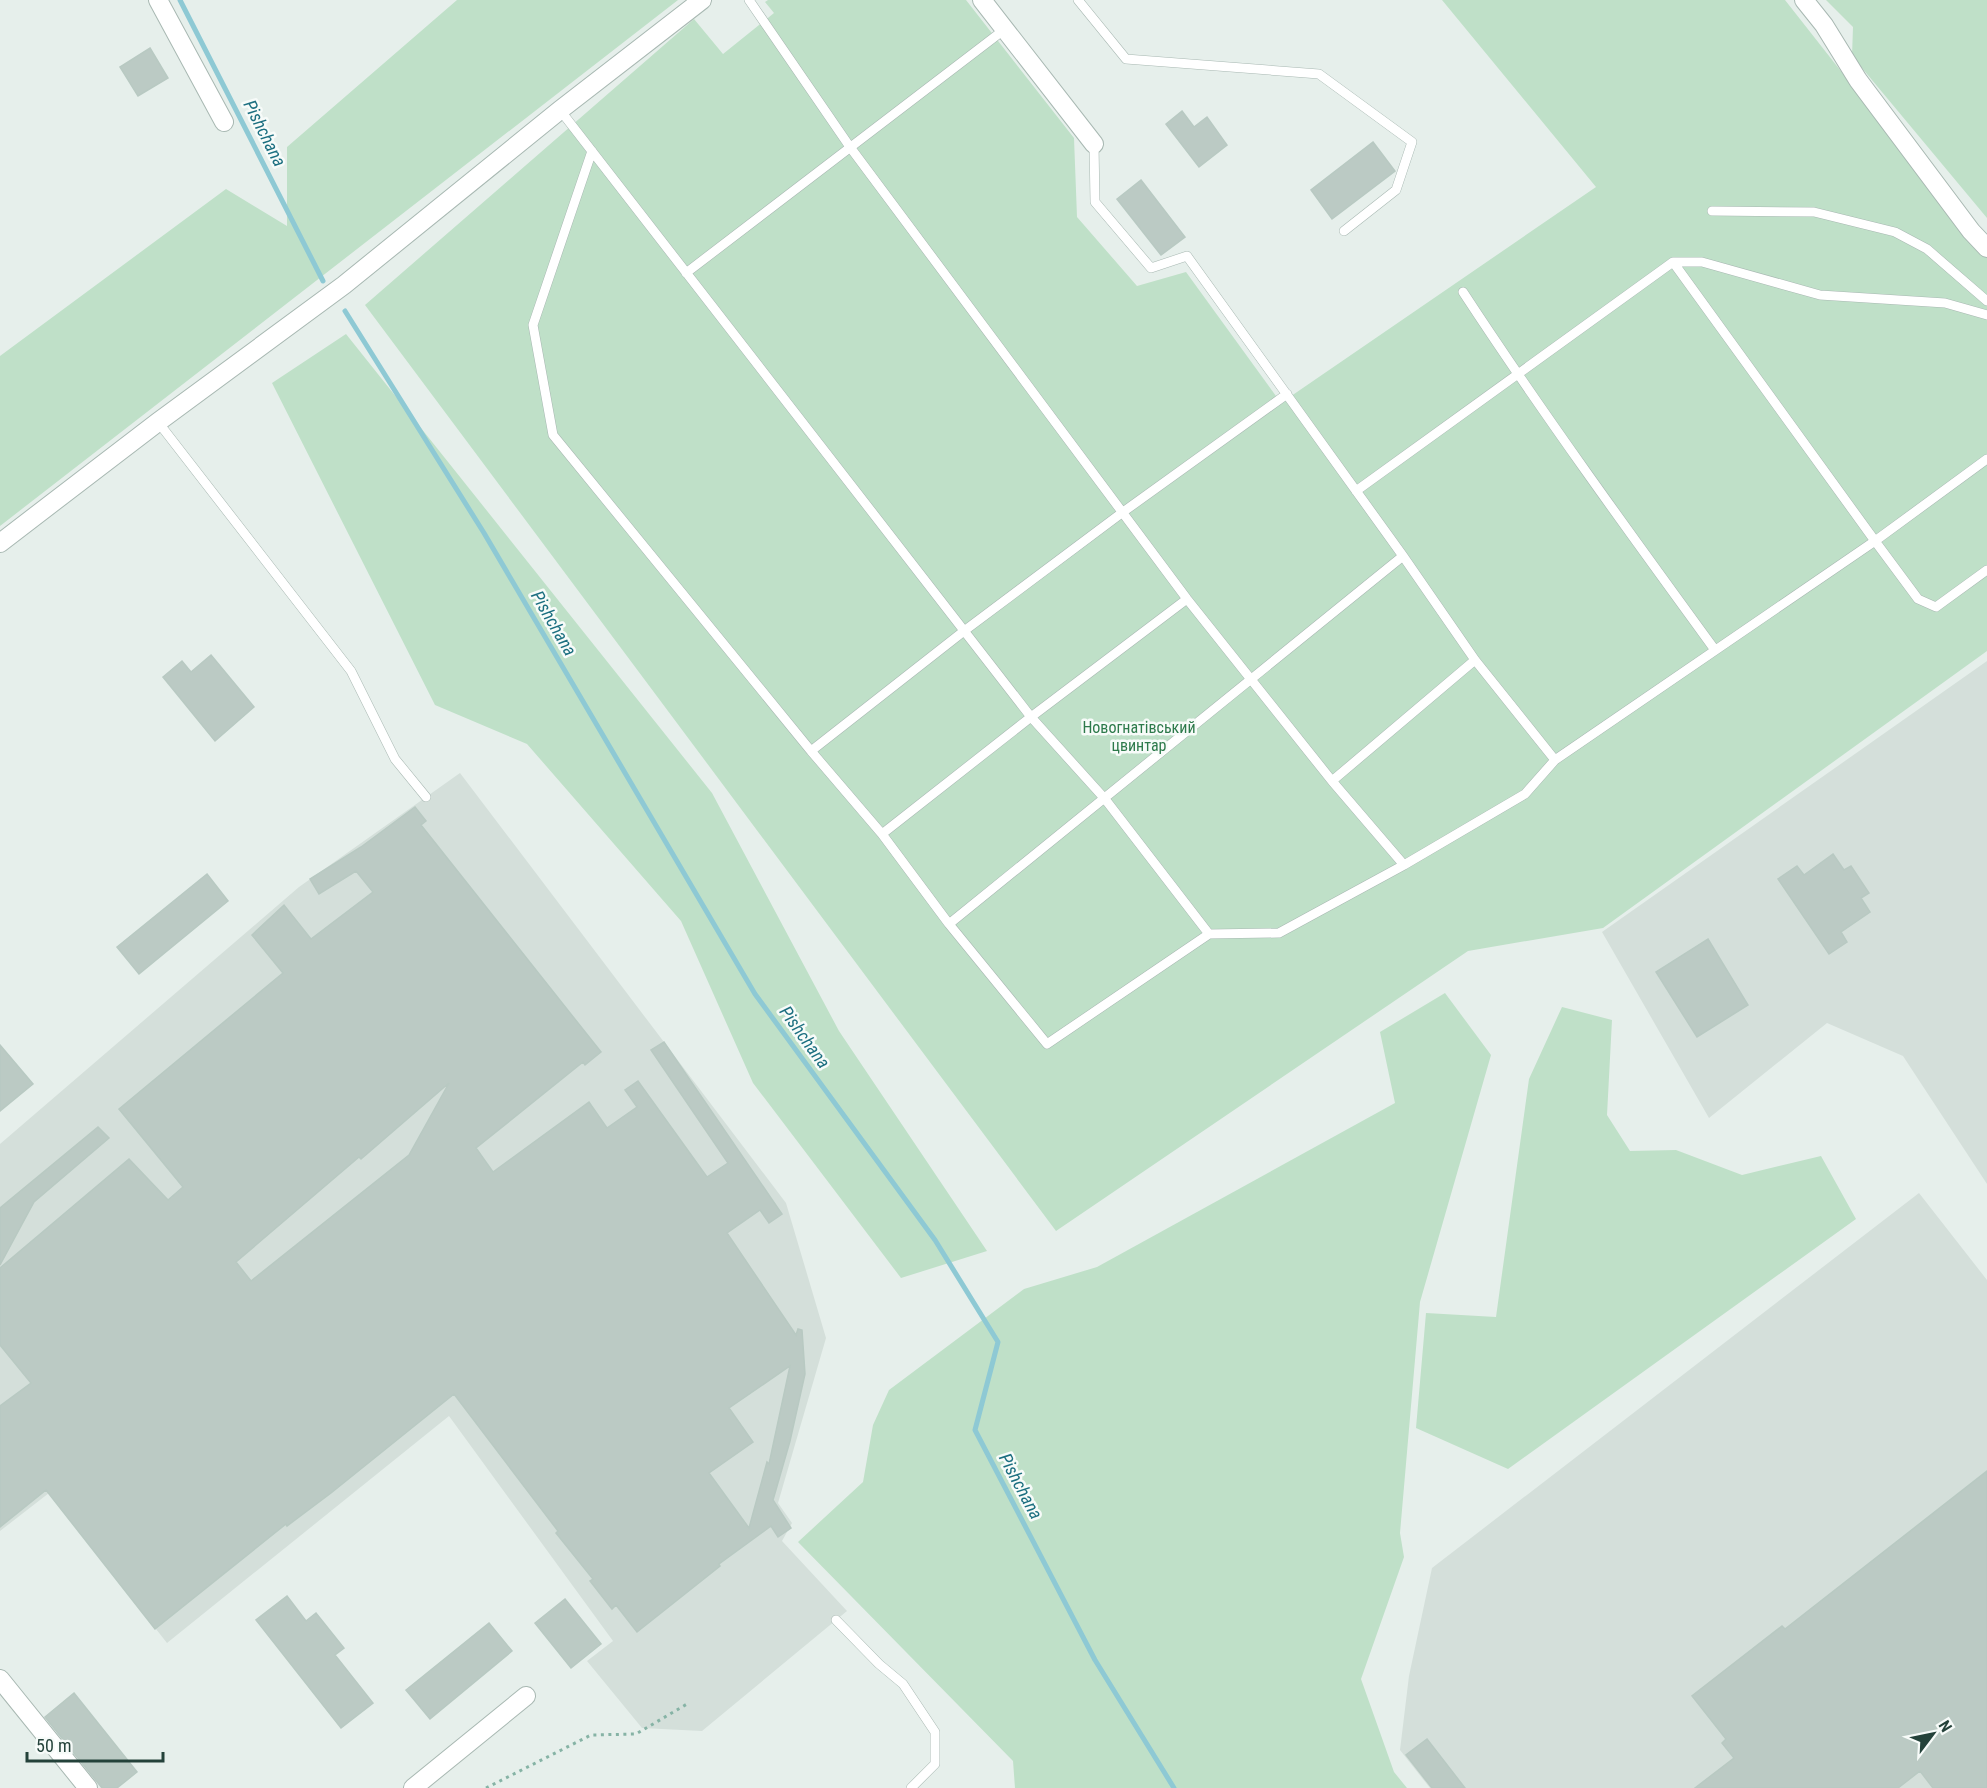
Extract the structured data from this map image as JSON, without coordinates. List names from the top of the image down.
{
  "water": ["Pishchana"],
  "parks": ["Новогнатівський цвинтар"],
  "scale_bar": "50 m",
  "north": "top right"
}
